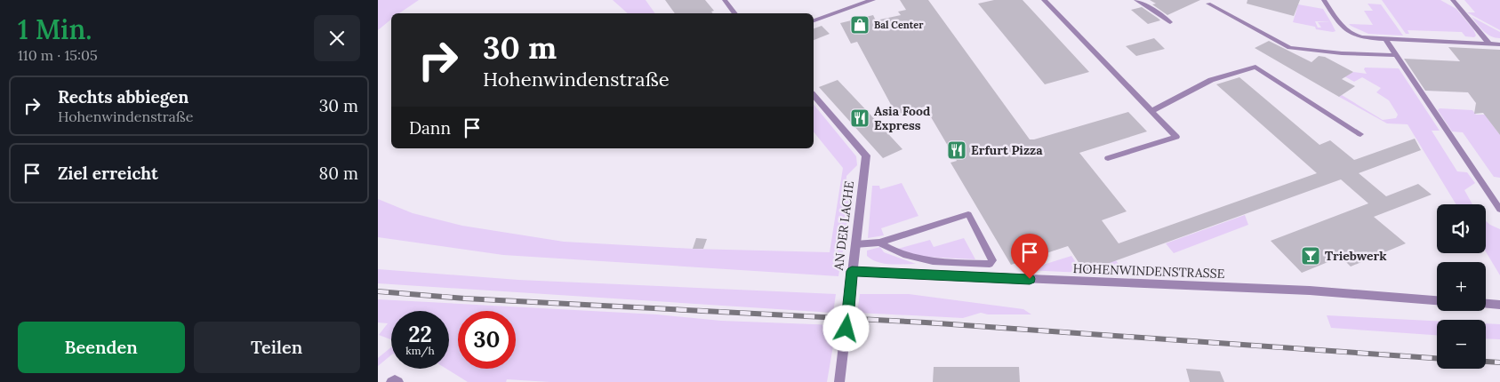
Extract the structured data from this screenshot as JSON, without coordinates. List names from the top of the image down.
{
  "streets": {
    "street": ["AN DER LACHE", "HOHENWINDENSTRASSE"]
  },
  "crossings": [
    ["AN DER LACHE", "HOHENWINDENSTRASSE"]
  ],
  "places": {
    "shop": ["Bal Center"],
    "restaurant": ["Asia Food Express", "Erfurt Pizza"],
    "bar": ["Triebwerk"]
  },
  "page": {
    "heading": ["1 Min.", "110 m · 15:05"],
    "turn": ["30 m", "Hohenwindenstraße"],
    "list": [
      {
        "name": "Rechts abbiegen",
        "note": "Hohenwindenstraße",
        "value": "30 m"
      },
      {
        "name": "Ziel erreicht",
        "value": "80 m"
      }
    ],
    "then": "Dann",
    "map_buttons": ["+", "−"],
    "speed": "22 km/h",
    "limit": "30",
    "buttons": ["Beenden", "Teilen"]
  }
}
